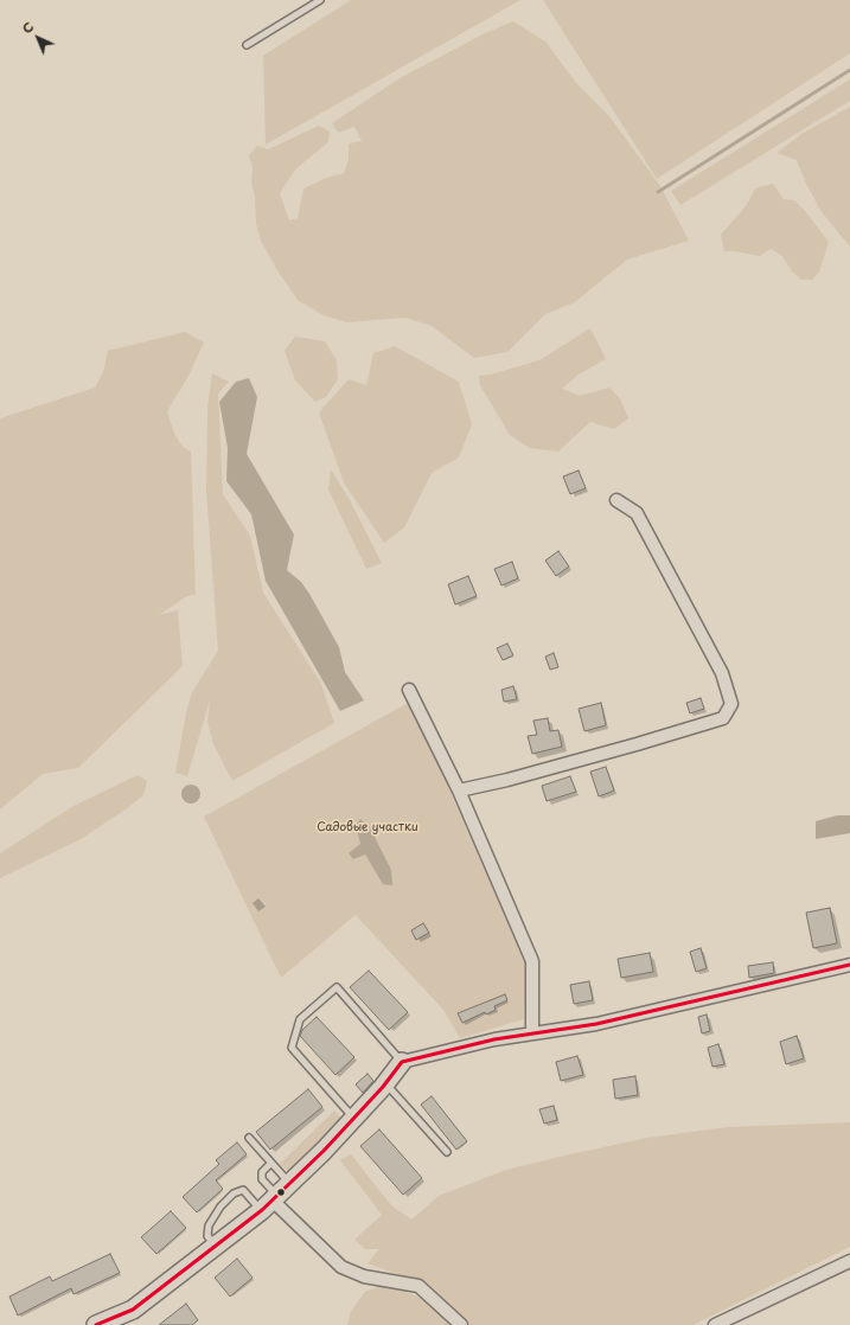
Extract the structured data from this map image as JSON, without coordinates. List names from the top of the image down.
{
  "parks": ["Садовые участки"],
  "north": "top left"
}
